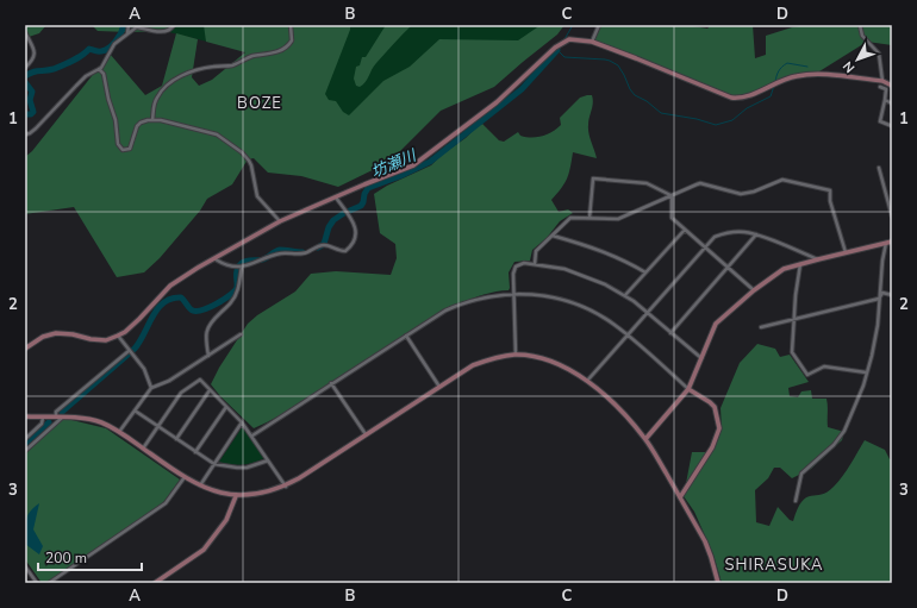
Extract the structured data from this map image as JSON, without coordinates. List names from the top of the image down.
{
  "districts": ["BOZE", "SHIRASUKA"],
  "water": ["坊瀬川"],
  "scale_bar": "200 m",
  "north": "bottom left",
  "grid": {
    "columns": [
      "A",
      "B",
      "C",
      "D"
    ],
    "rows": ["1", "2", "3"]
  }
}
